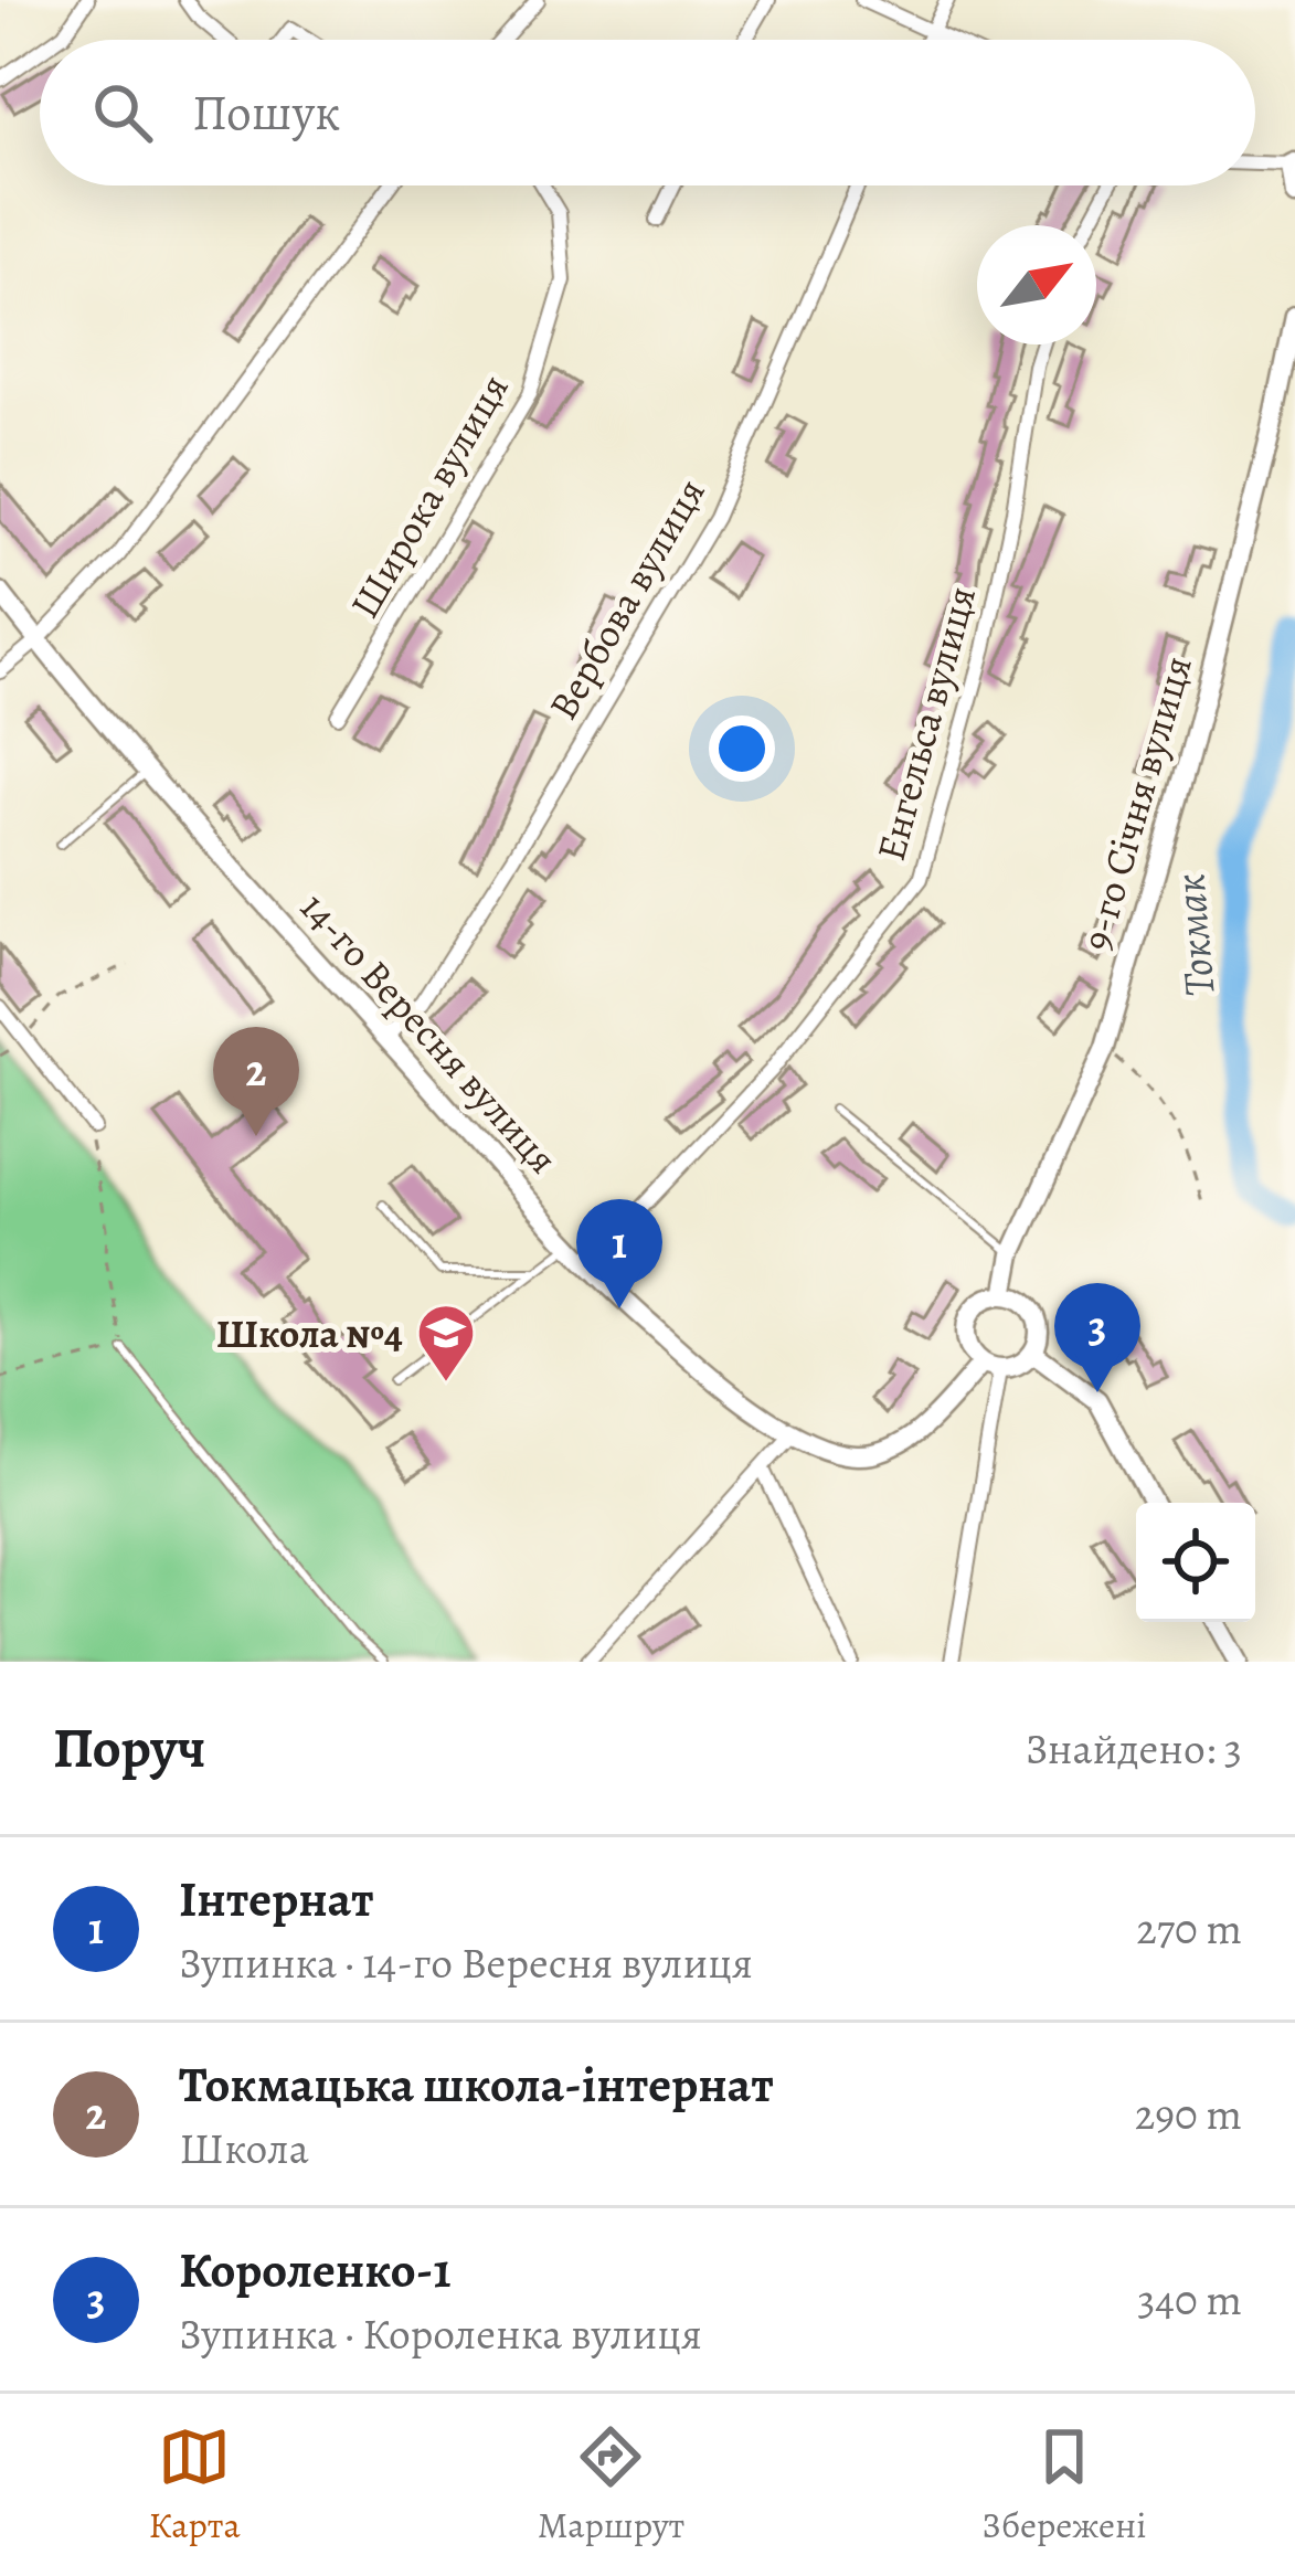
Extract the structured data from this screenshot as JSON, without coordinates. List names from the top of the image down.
{
  "streets": {
    "street": [
      "Широка вулиця",
      "Вербова вулиця",
      "Енгельса вулиця",
      "9-го Січня вулиця",
      "14-го Вересня вулиця"
    ]
  },
  "crossings": [
    ["Вербова вулиця", "14-го Вересня вулиця"],
    ["Енгельса вулиця", "14-го Вересня вулиця"],
    ["9-го Січня вулиця", "14-го Вересня вулиця"]
  ],
  "water": ["Токмак"],
  "places": {
    "school or university": ["Школа №4"]
  },
  "north": "top right",
  "page": {
    "search": "Пошук",
    "pins": ["2", "1", "3"],
    "heading": ["Поруч", "Знайдено: 3"],
    "list": [
      {
        "mark": "1",
        "name": "Інтернат",
        "note": "Зупинка · 14-го Вересня вулиця",
        "value": "270 m"
      },
      {
        "mark": "2",
        "name": "Токмацька школа-інтернат",
        "note": "Школа",
        "value": "290 m"
      },
      {
        "mark": "3",
        "name": "Короленко-1",
        "note": "Зупинка · Короленка вулиця",
        "value": "340 m"
      }
    ],
    "nav": ["Карта", "Маршрут", "Збережені"]
  }
}
